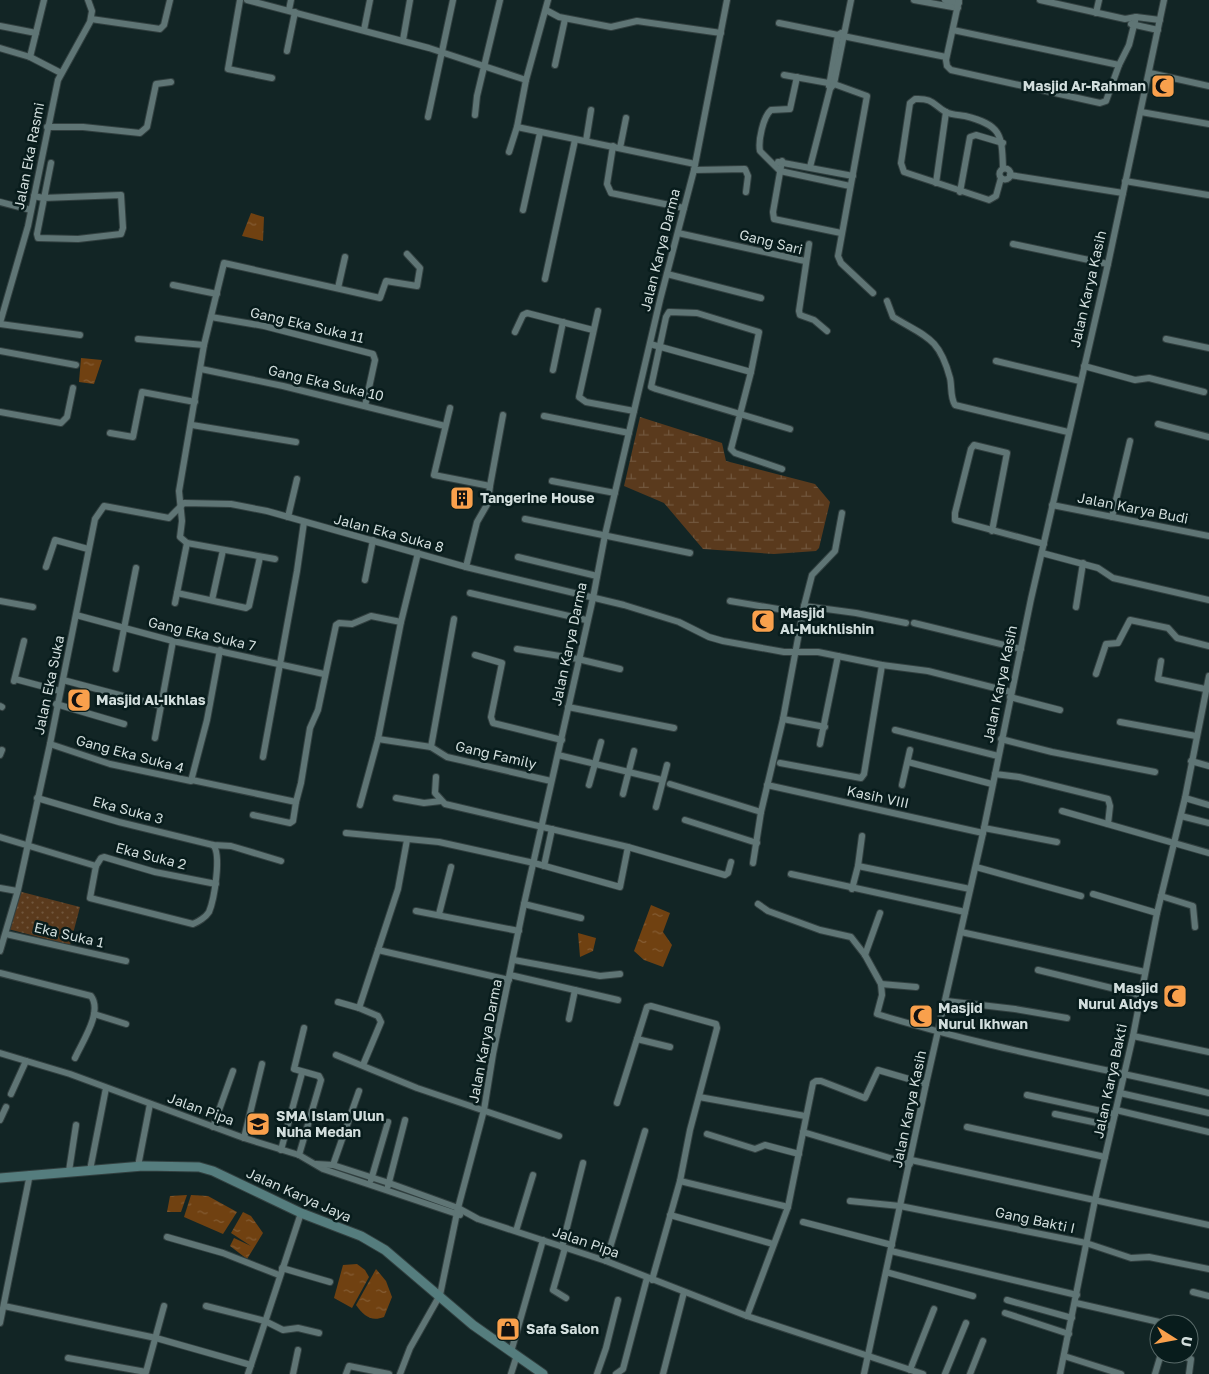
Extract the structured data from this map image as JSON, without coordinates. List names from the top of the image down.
{
  "streets": {
    "main road": ["Jalan Karya Jaya"],
    "street": [
      "Jalan Eka Rasmi",
      "Gang Sari",
      "Jalan Karya Darma",
      "Jalan Karya Kasih",
      "Gang Eka Suka 11",
      "Gang Eka Suka 10",
      "Jalan Karya Budi",
      "Jalan Eka Suka 8",
      "Gang Eka Suka 7",
      "Jalan Eka Suka",
      "Gang Eka Suka 4",
      "Gang Family",
      "Kasih VIII",
      "Eka Suka 3",
      "Eka Suka 2",
      "Eka Suka 1",
      "Jalan Karya Bakti",
      "Jalan Pipa",
      "Gang Bakti I"
    ]
  },
  "crossings": [
    ["Gang Sari", "Jalan Karya Darma"],
    ["Jalan Karya Darma", "Jalan Eka Suka 8"],
    ["Jalan Karya Darma", "Gang Family"],
    ["Jalan Karya Darma", "Jalan Pipa"],
    ["Jalan Karya Darma", "Jalan Karya Jaya"],
    ["Jalan Karya Kasih", "Jalan Karya Budi"],
    ["Jalan Karya Kasih", "Jalan Eka Suka 8"],
    ["Jalan Karya Kasih", "Kasih VIII"],
    ["Jalan Karya Kasih", "Jalan Pipa"],
    ["Jalan Karya Kasih", "Gang Bakti I"],
    ["Gang Eka Suka 11", "Gang Eka Suka 10"],
    ["Jalan Eka Suka 8", "Jalan Eka Suka"],
    ["Gang Eka Suka 7", "Jalan Eka Suka"],
    ["Gang Eka Suka 7", "Gang Eka Suka 4"],
    ["Jalan Eka Suka", "Gang Eka Suka 4"],
    ["Jalan Eka Suka", "Eka Suka 3"],
    ["Jalan Eka Suka", "Eka Suka 2"],
    ["Jalan Eka Suka", "Eka Suka 1"],
    ["Jalan Karya Bakti", "Gang Bakti I"]
  ],
  "places": {
    "mosque": [
      "Masjid Ar-Rahman",
      "Masjid Al-Mukhlishin",
      "Masjid Al-Ikhlas",
      "Masjid Nurul Aldys",
      "Masjid Nurul Ikhwan"
    ],
    "building": ["Tangerine House"],
    "school or university": ["SMA Islam Ulun Nuha Medan"],
    "shop": ["Safa Salon"]
  },
  "north": "right"
}
